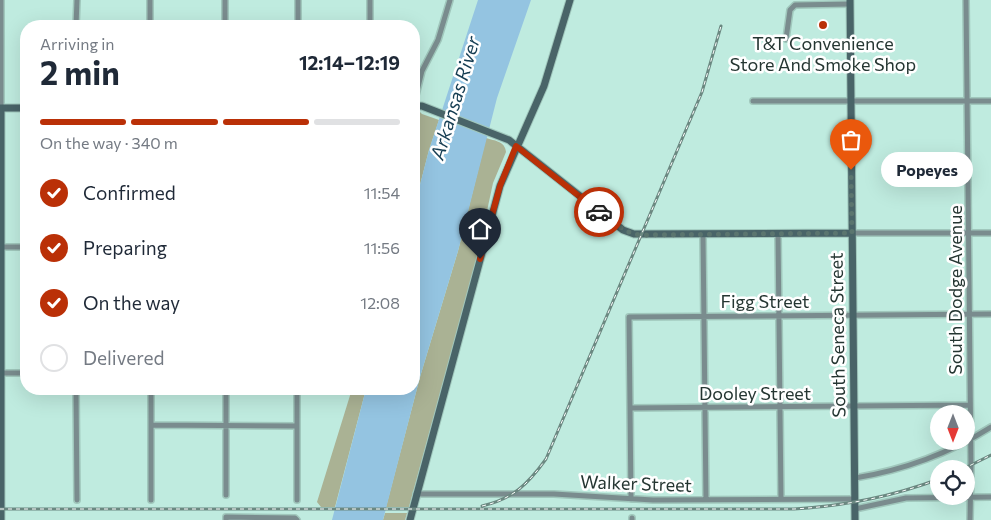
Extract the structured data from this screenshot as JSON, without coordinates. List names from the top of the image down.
{
  "streets": {
    "street": [
      "South Dodge Avenue",
      "Figg Street",
      "South Seneca Street",
      "Dooley Street",
      "Walker Street"
    ]
  },
  "crossings": [
    ["South Dodge Avenue", "Figg Street"],
    ["Figg Street", "South Seneca Street"],
    ["Figg Street", "Dooley Street"],
    ["South Seneca Street", "Dooley Street"],
    ["South Seneca Street", "Walker Street"]
  ],
  "water": ["Arkansas River"],
  "places": ["T&T Convenience Store And Smoke Shop", "Popeyes"],
  "north": "bottom",
  "page": {
    "heading": ["2 min", "Arriving in", "12:14–12:19"],
    "bar": "On the way · 340 m",
    "bubble": "Popeyes",
    "list": [
      ["Confirmed", "11:54"],
      ["Preparing", "11:56"],
      ["On the way", "12:08"],
      "Delivered"
    ]
  }
}
